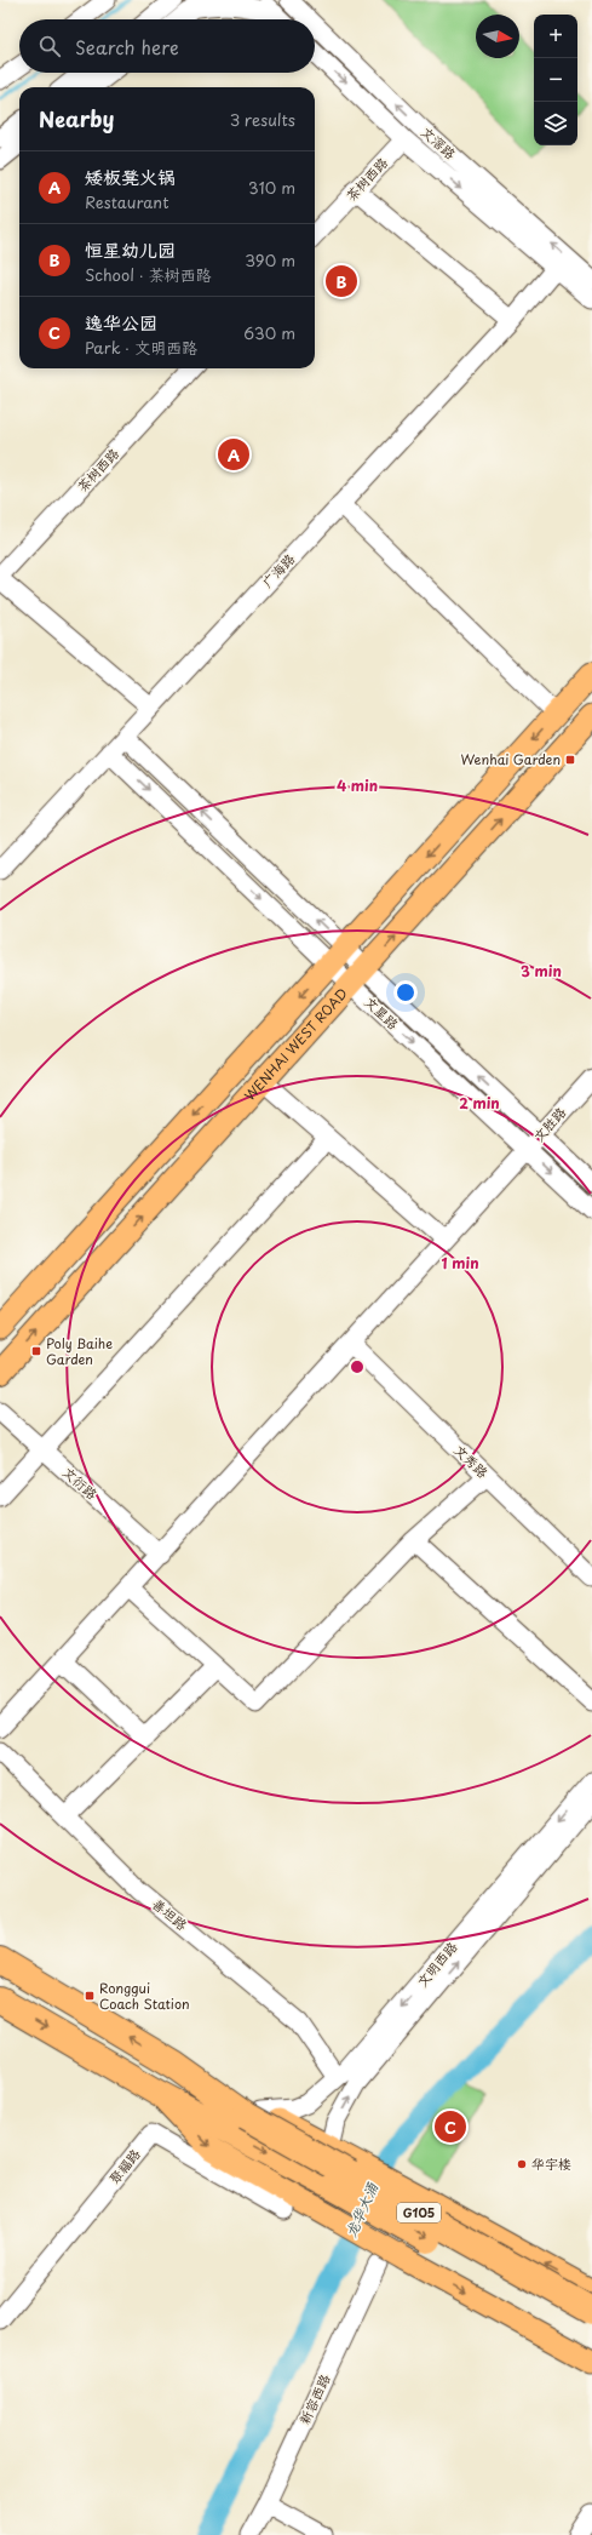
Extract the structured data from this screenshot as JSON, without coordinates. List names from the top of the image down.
{
  "streets": {
    "highway": ["G105"],
    "main road": ["WENHAI WEST ROAD"],
    "street": [
      "文滘路",
      "茶树西路",
      "广海路",
      "文星路",
      "文胜路",
      "文秀路",
      "文衍路",
      "善坦路",
      "文明西路",
      "聚福路",
      "新容西路"
    ]
  },
  "crossings": [
    ["文滘路", "茶树西路"],
    ["文滘路", "广海路"],
    ["茶树西路", "广海路"],
    ["广海路", "文星路"],
    ["文星路", "WENHAI WEST ROAD"],
    ["文星路", "文胜路"],
    ["文胜路", "文秀路"],
    ["文胜路", "文衍路"],
    ["善坦路", "文明西路"],
    ["文明西路", "G105"]
  ],
  "water": ["龙华大涌"],
  "places": {
    "transit": ["Wenhai Garden", "Poly Baihe Garden", "Ronggui Coach Station"],
    "other": ["华宇楼"]
  },
  "north": "right",
  "page": {
    "map_buttons": ["+", "−"],
    "search": "Search here",
    "heading": ["Nearby", "3 results"],
    "list": [
      {
        "mark": "A",
        "name": "矮板凳火锅",
        "note": "Restaurant",
        "value": "310 m"
      },
      {
        "mark": "B",
        "name": "恒星幼儿园",
        "note": "School · 茶树西路",
        "value": "390 m"
      },
      {
        "mark": "C",
        "name": "逸华公园",
        "note": "Park · 文明西路",
        "value": "630 m"
      }
    ],
    "pins": ["B", "A", "C"]
  },
  "rings": [
    "4 min",
    "3 min",
    "2 min",
    "1 min"
  ]
}
